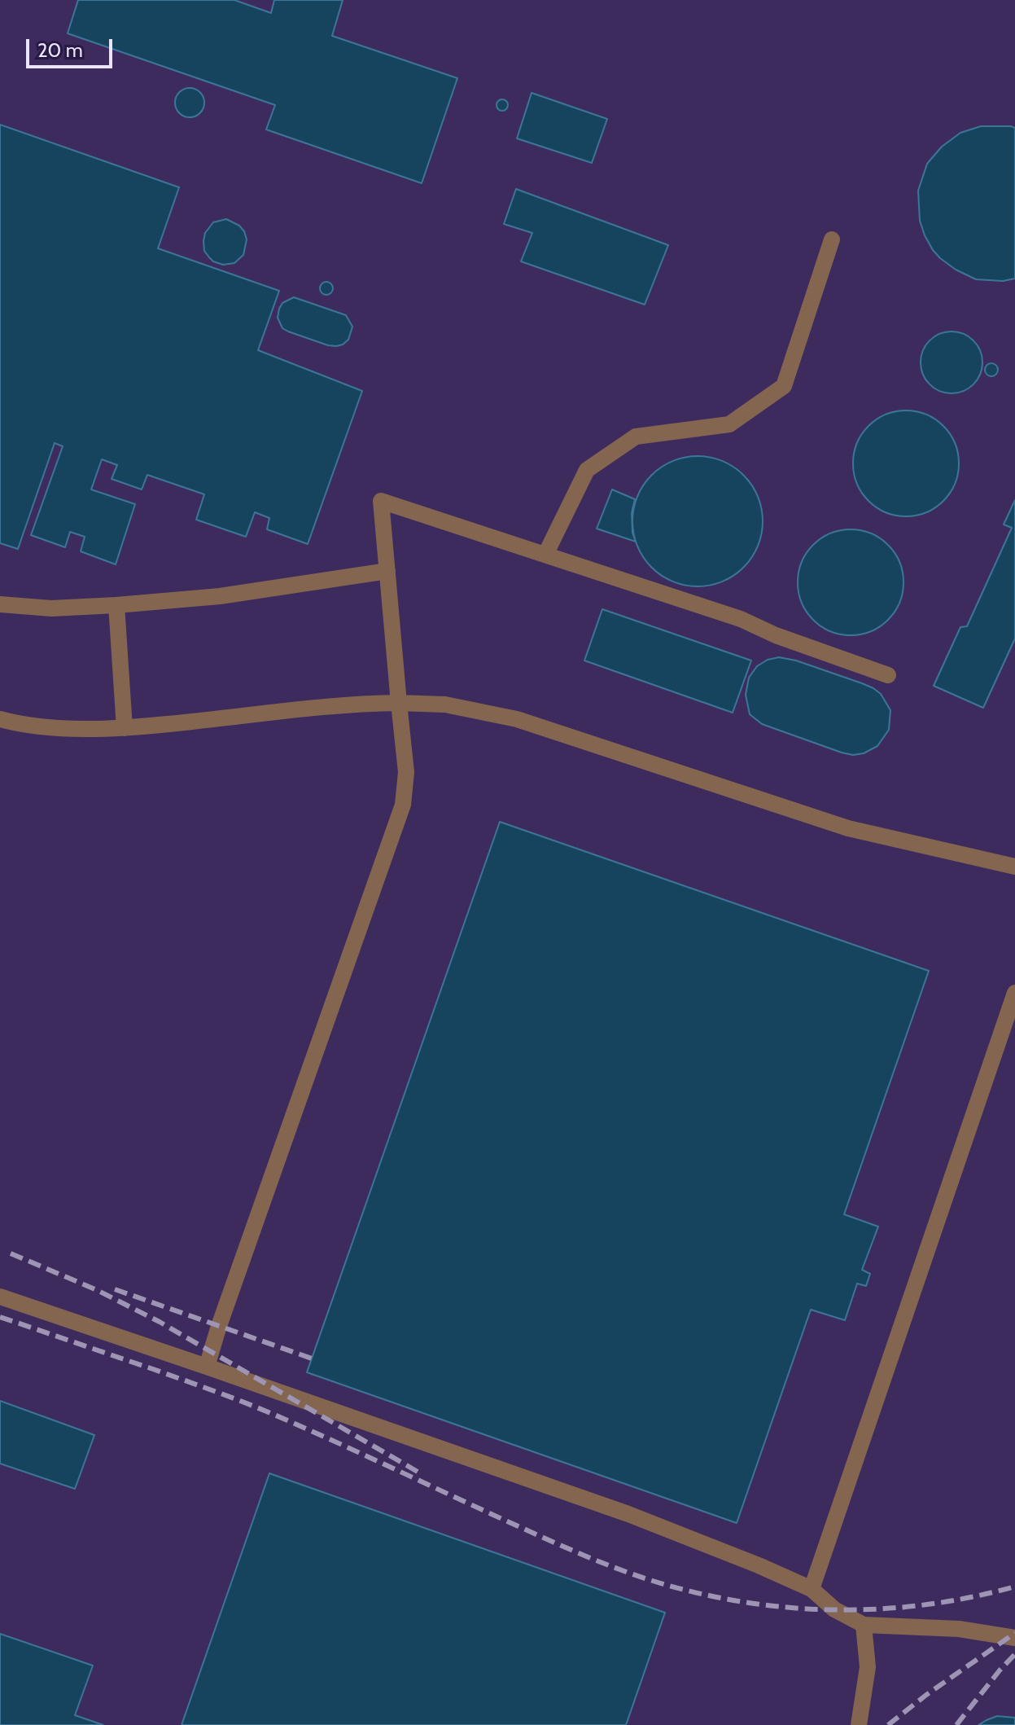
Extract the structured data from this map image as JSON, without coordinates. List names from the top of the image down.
{
  "scale_bar": "20 m"
}
